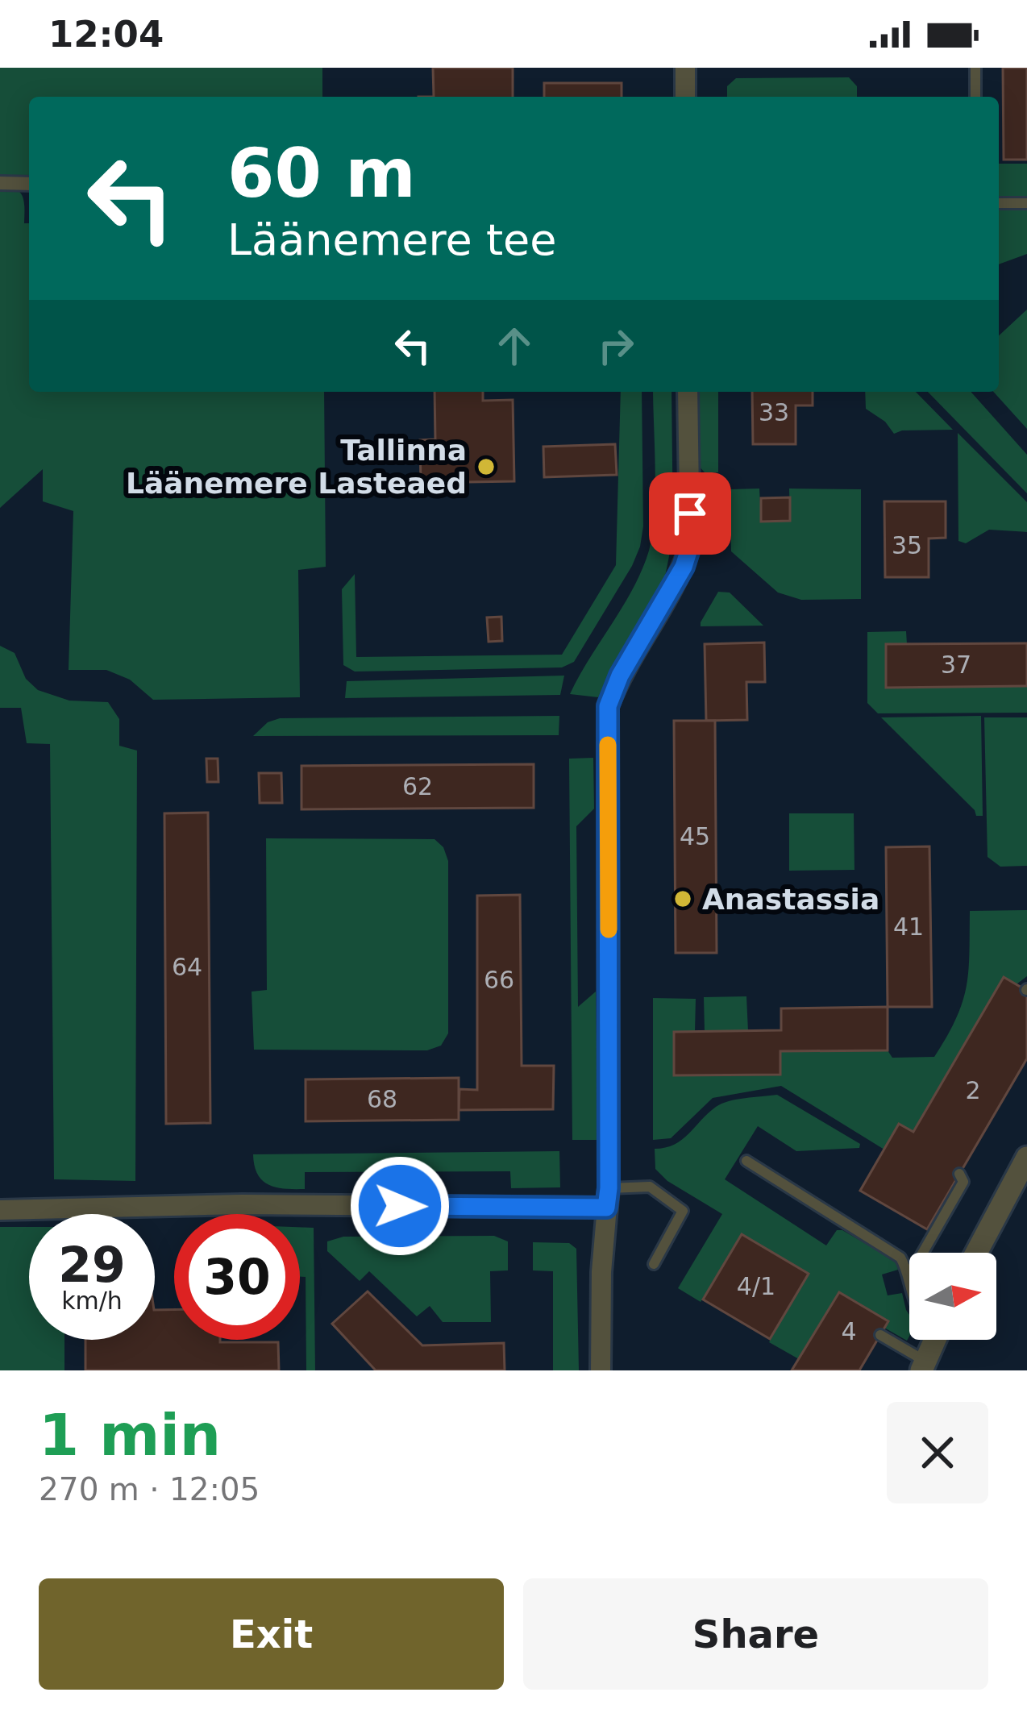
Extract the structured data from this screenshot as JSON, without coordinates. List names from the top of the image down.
{
  "places": ["Tallinna Läänemere Lasteaed", "Anastassia"],
  "house_numbers": [
    "33",
    "35",
    "37",
    "62",
    "45",
    "41",
    "64",
    "66",
    "2",
    "68",
    "4/1",
    "4"
  ],
  "north": "right",
  "page": {
    "status": "12:04",
    "turn": ["60 m", "Läänemere tee"],
    "speed": "29 km/h",
    "limit": "30",
    "heading": ["1 min", "270 m · 12:05"],
    "buttons": ["Exit", "Share"]
  }
}
